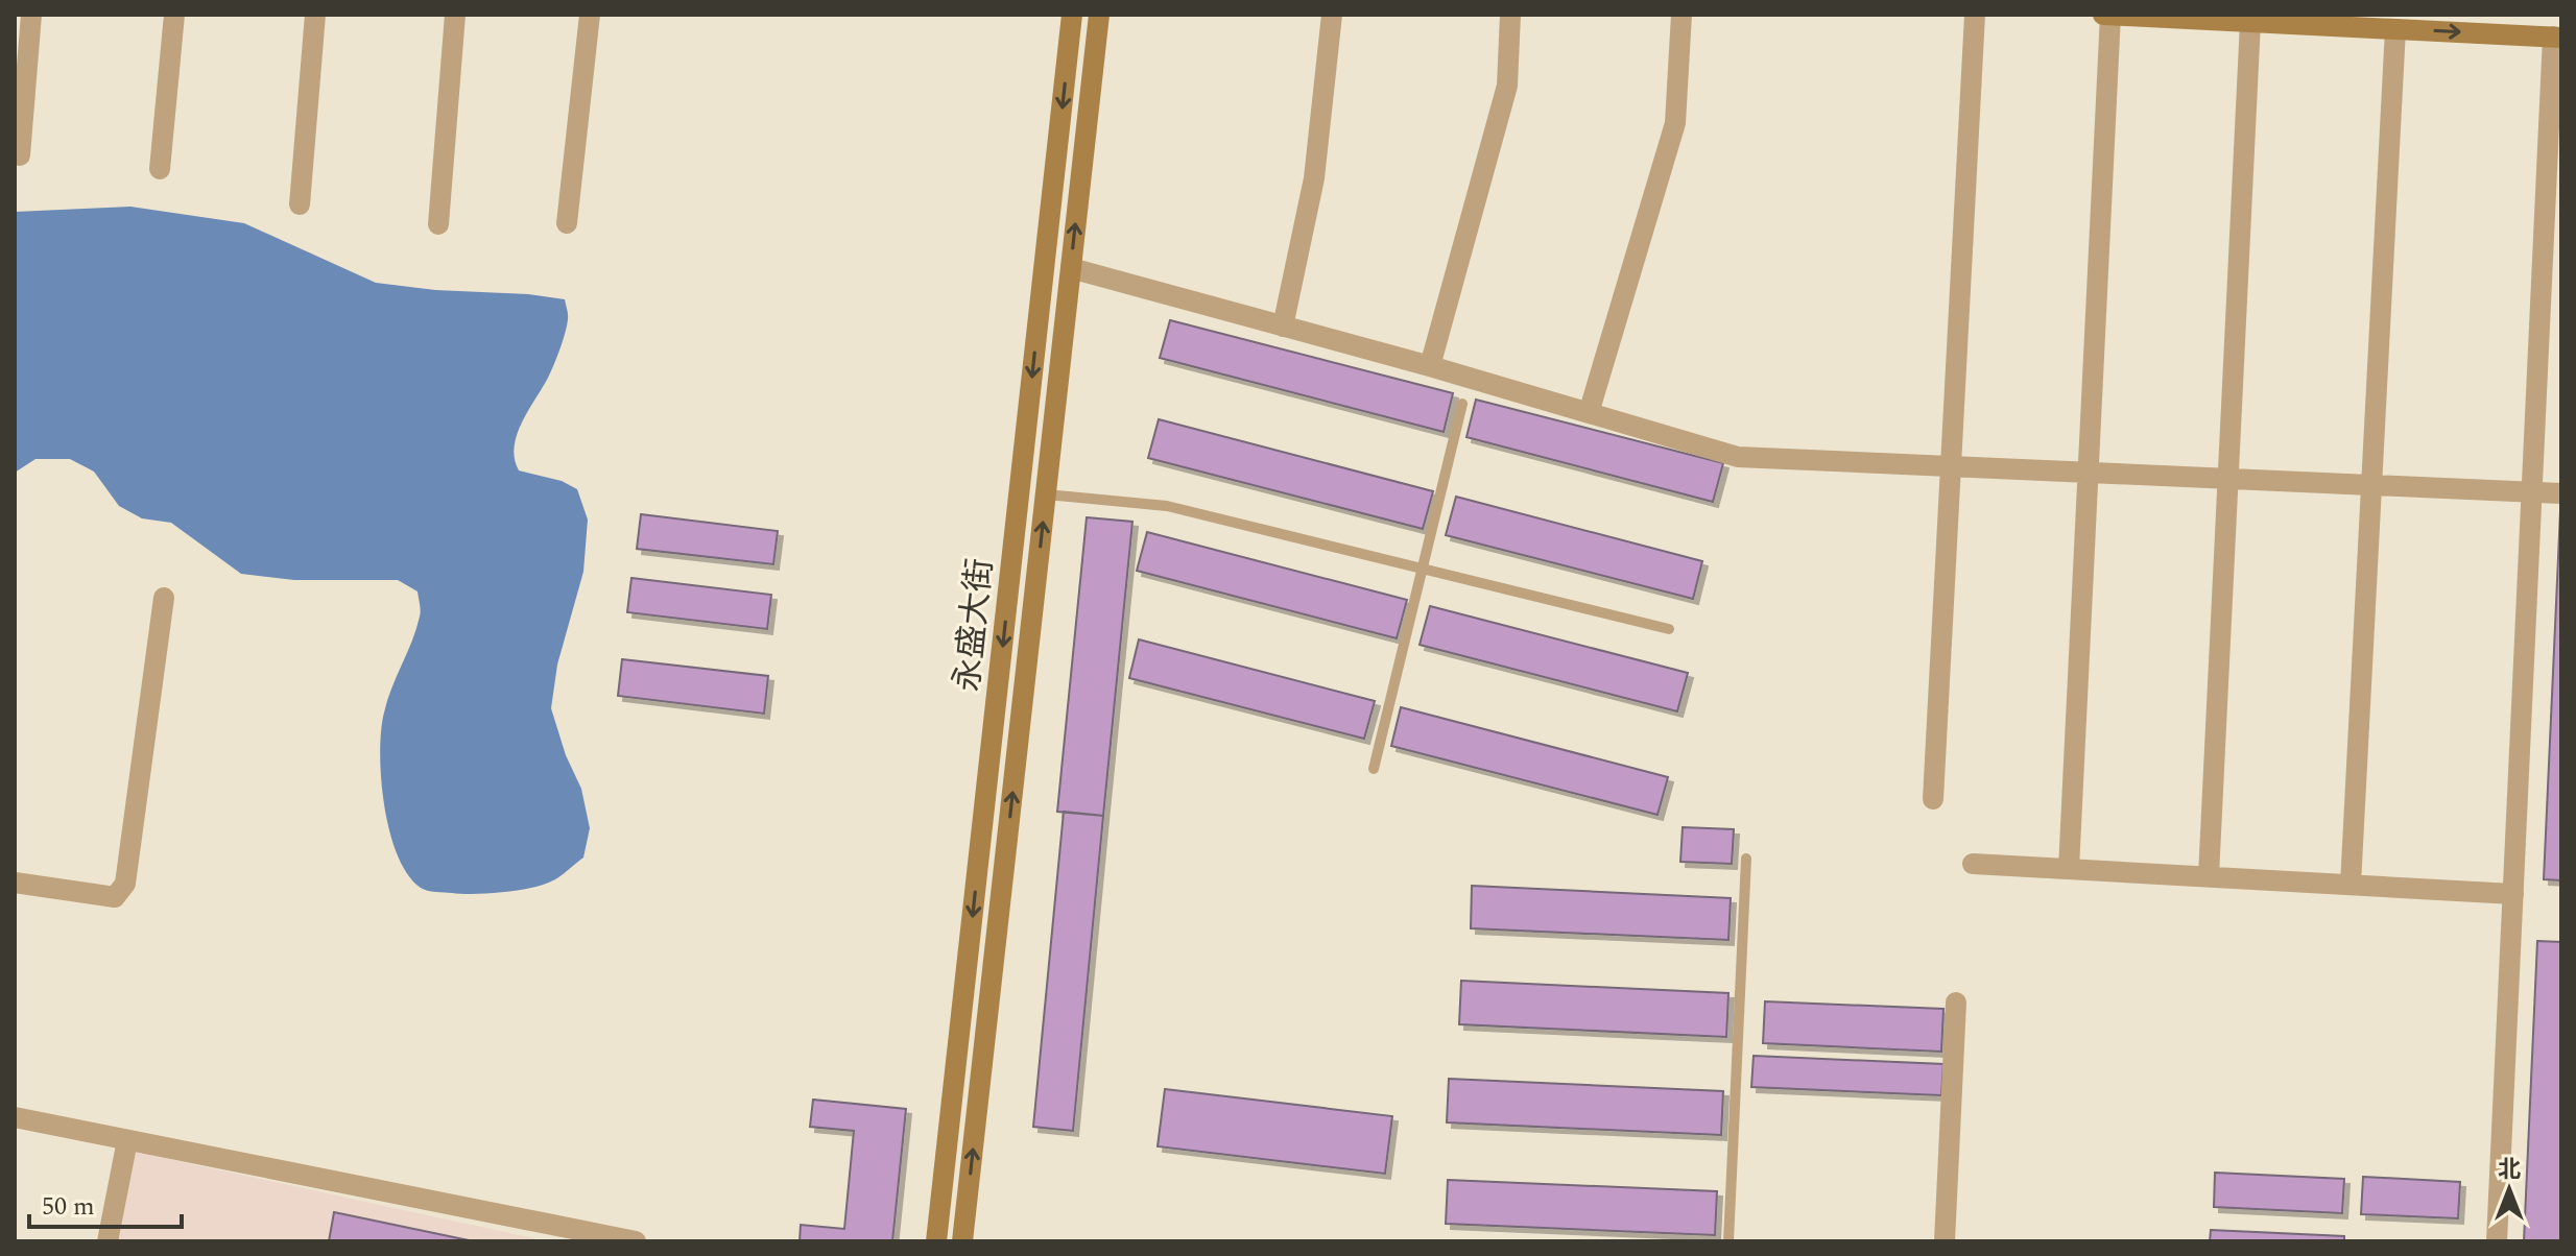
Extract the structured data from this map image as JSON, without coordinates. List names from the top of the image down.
{
  "streets": {
    "main road": ["永盛大街"]
  },
  "scale_bar": "50 m",
  "north": "top"
}
